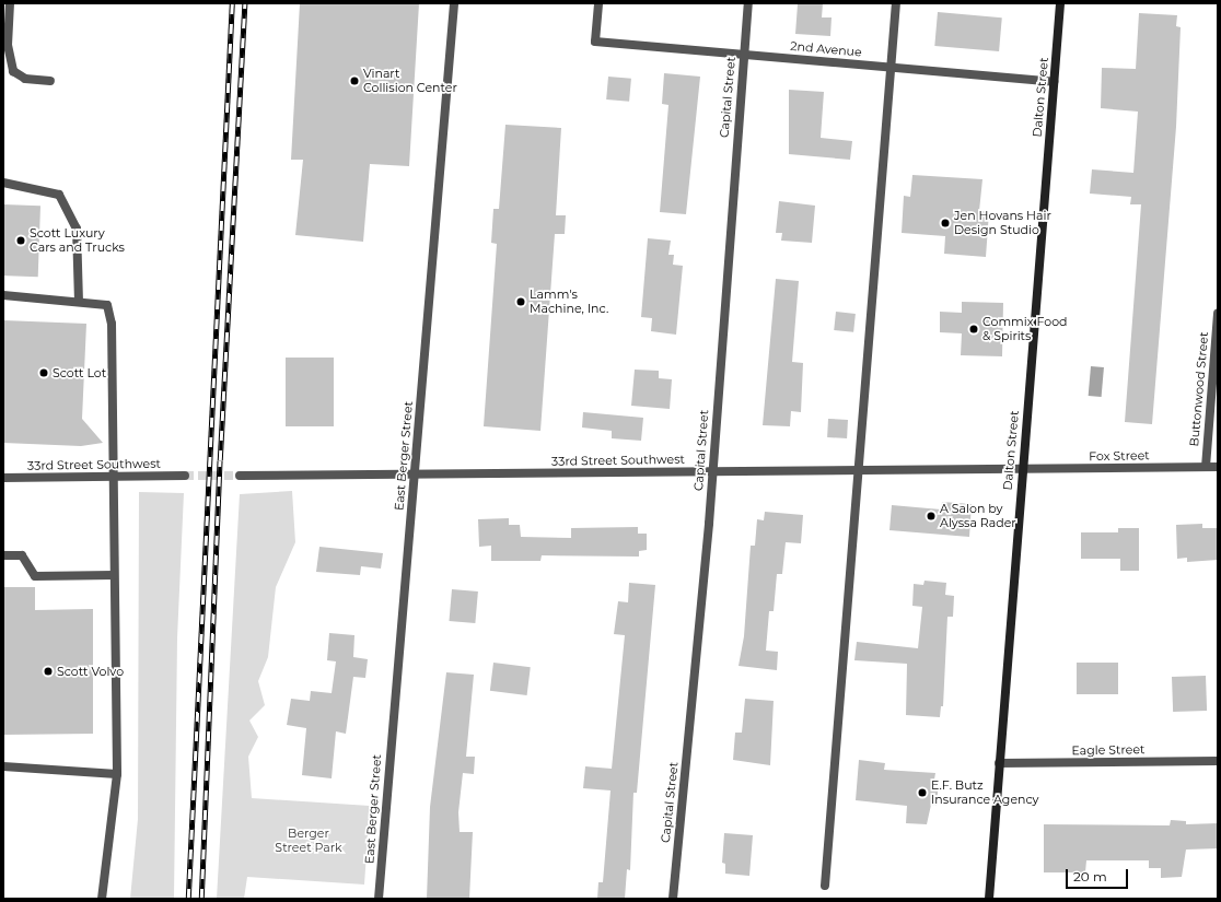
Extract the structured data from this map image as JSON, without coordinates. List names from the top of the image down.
{
  "streets": {
    "main road": ["Dalton Street"],
    "street": [
      "2nd Avenue",
      "Capital Street",
      "Buttonwood Street",
      "East Berger Street",
      "Fox Street",
      "33rd Street Southwest",
      "Eagle Street"
    ]
  },
  "crossings": [
    ["2nd Avenue", "Capital Street"],
    ["2nd Avenue", "Dalton Street"],
    ["Capital Street", "33rd Street Southwest"],
    ["Dalton Street", "Fox Street"],
    ["Dalton Street", "33rd Street Southwest"],
    ["Dalton Street", "Eagle Street"],
    ["Buttonwood Street", "Fox Street"],
    ["East Berger Street", "33rd Street Southwest"],
    ["Fox Street", "33rd Street Southwest"]
  ],
  "parks": ["Berger Street Park"],
  "places": [
    "Vinart Collision Center",
    "Jen Hovans Hair Design Studio",
    "Scott Luxury Cars and Trucks",
    "Lamm's Machine, Inc.",
    "Commix Food & Spirits",
    "Scott Lot",
    "A Salon by Alyssa Rader",
    "Scott Volvo",
    "E.F. Butz Insurance Agency"
  ],
  "scale_bar": "20 m"
}
